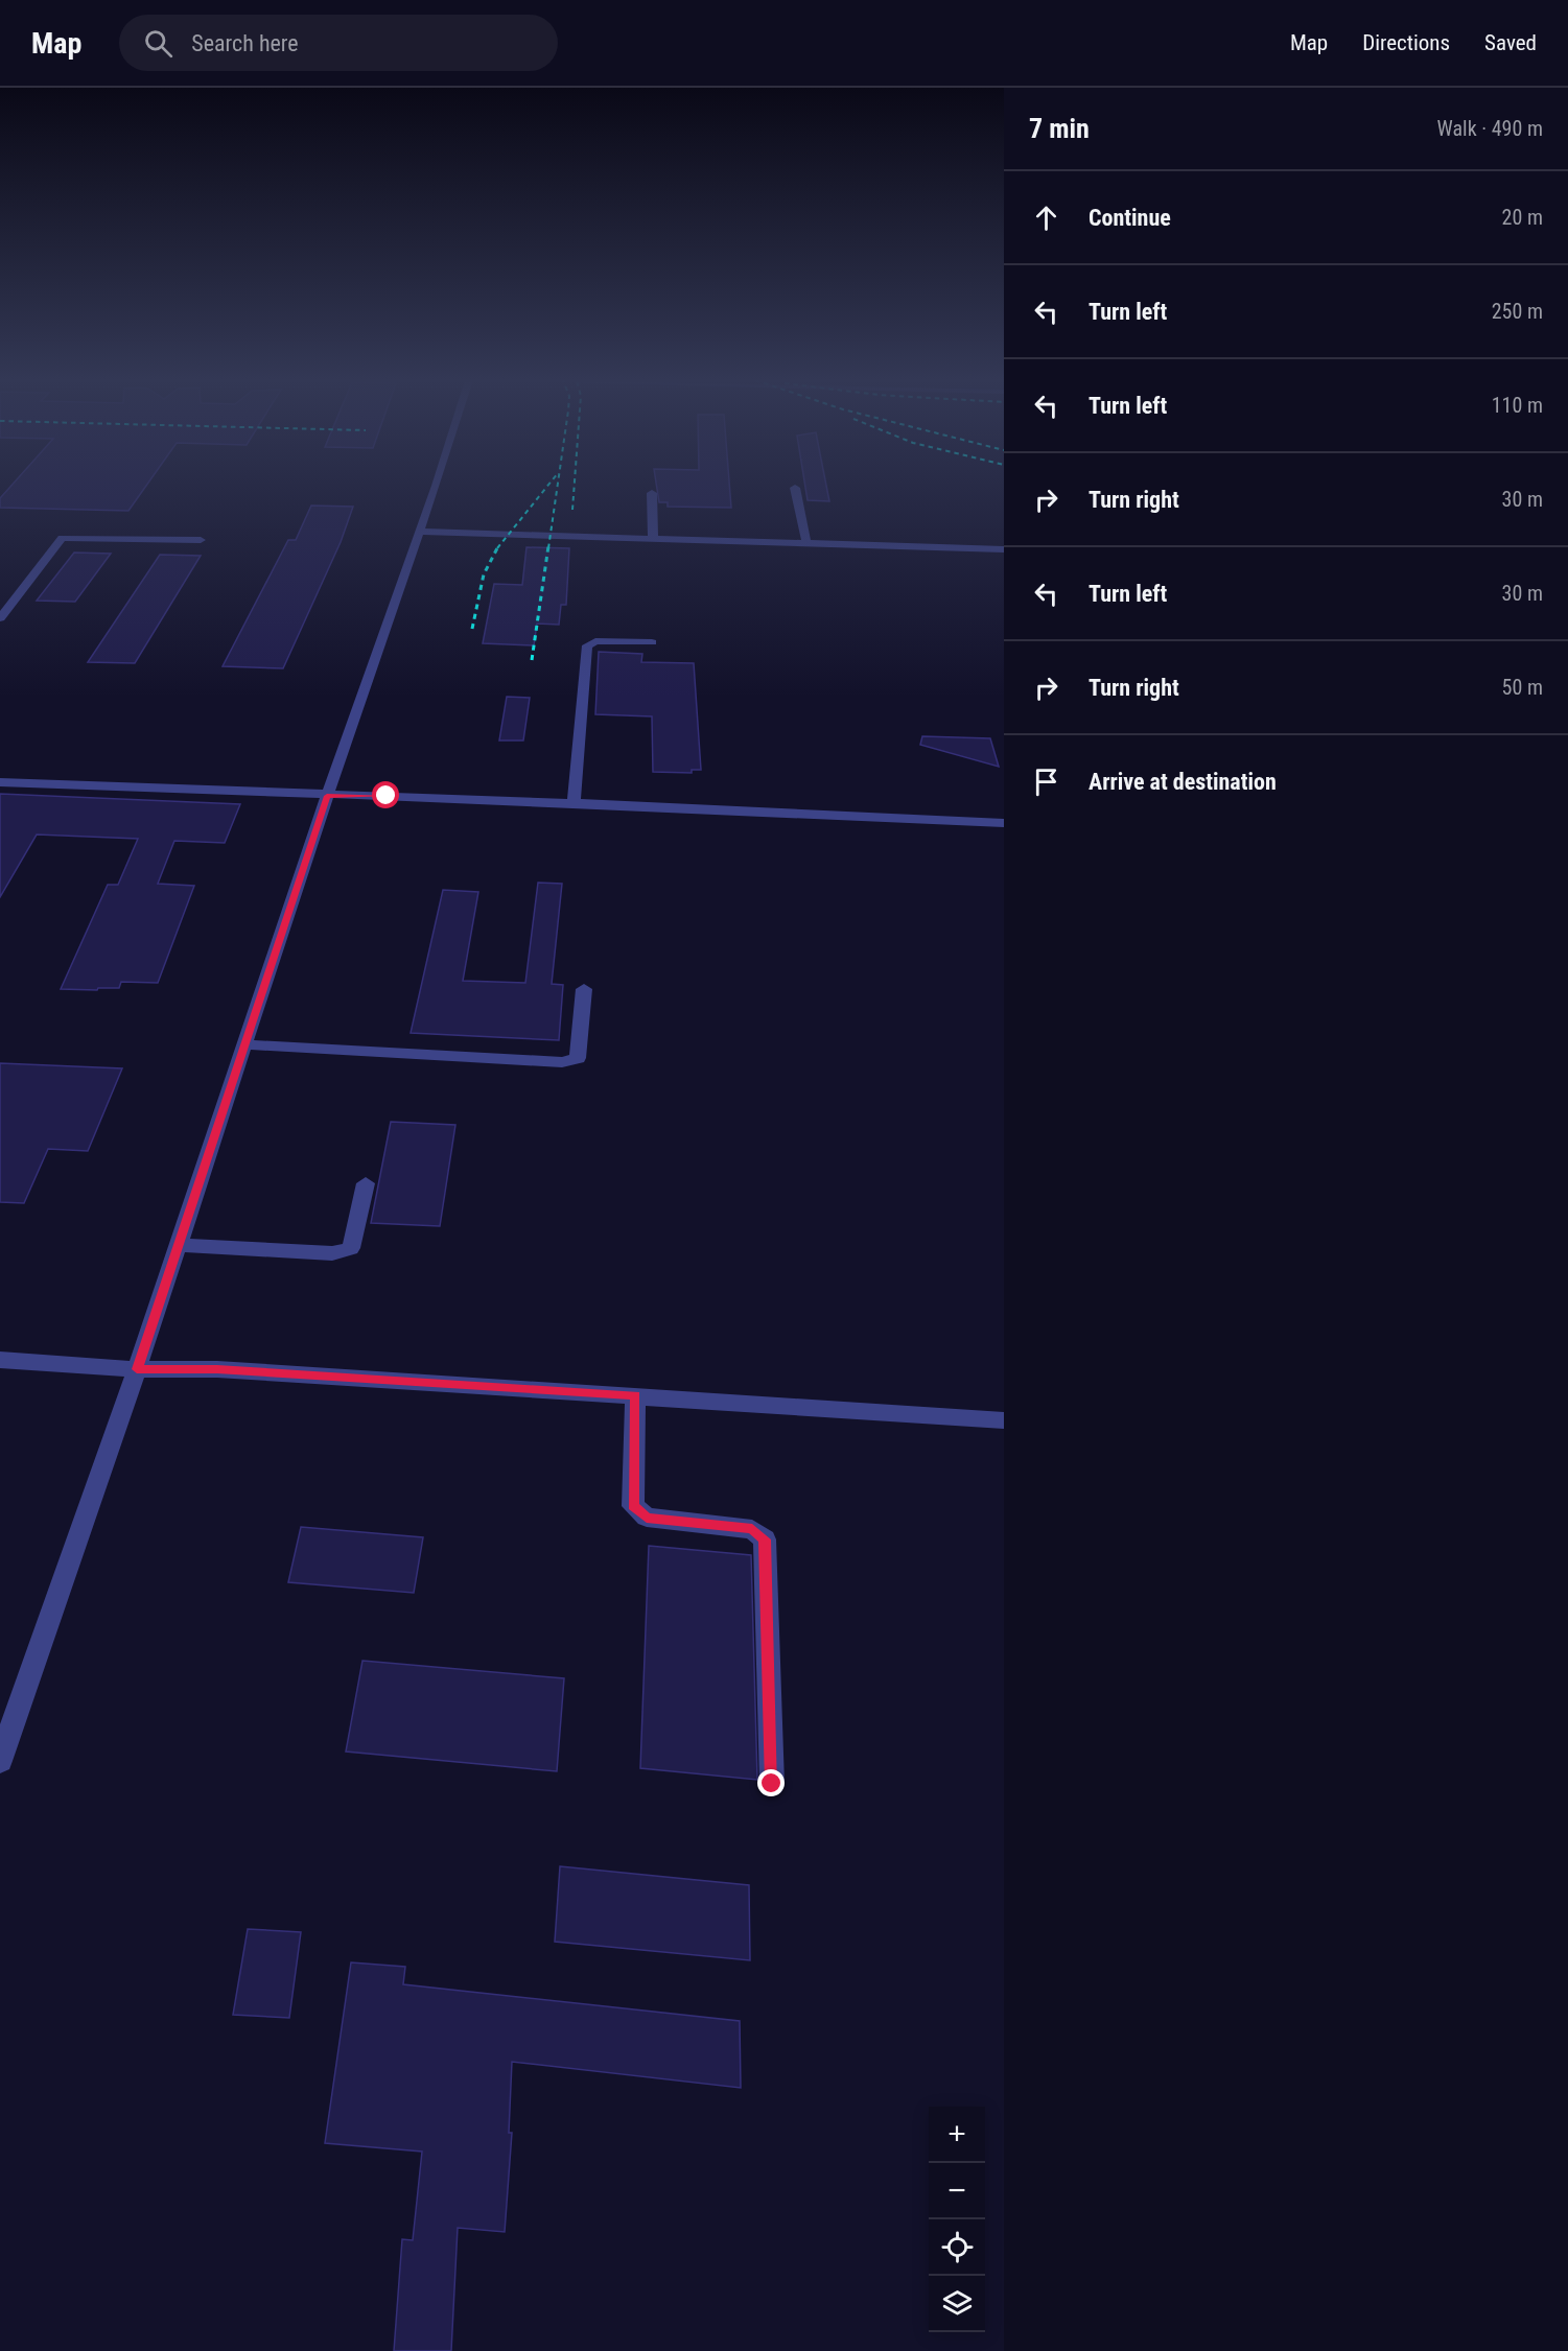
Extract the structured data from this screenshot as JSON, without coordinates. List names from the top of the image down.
{
  "page": {
    "header": "Map",
    "search": "Search here",
    "nav": ["Map", "Directions", "Saved"],
    "heading": ["7 min", "Walk · 490 m"],
    "list": [
      ["Continue", "20 m"],
      ["Turn left", "250 m"],
      ["Turn left", "110 m"],
      ["Turn right", "30 m"],
      ["Turn left", "30 m"],
      ["Turn right", "50 m"],
      "Arrive at destination"
    ],
    "map_buttons": ["+", "−"]
  }
}
